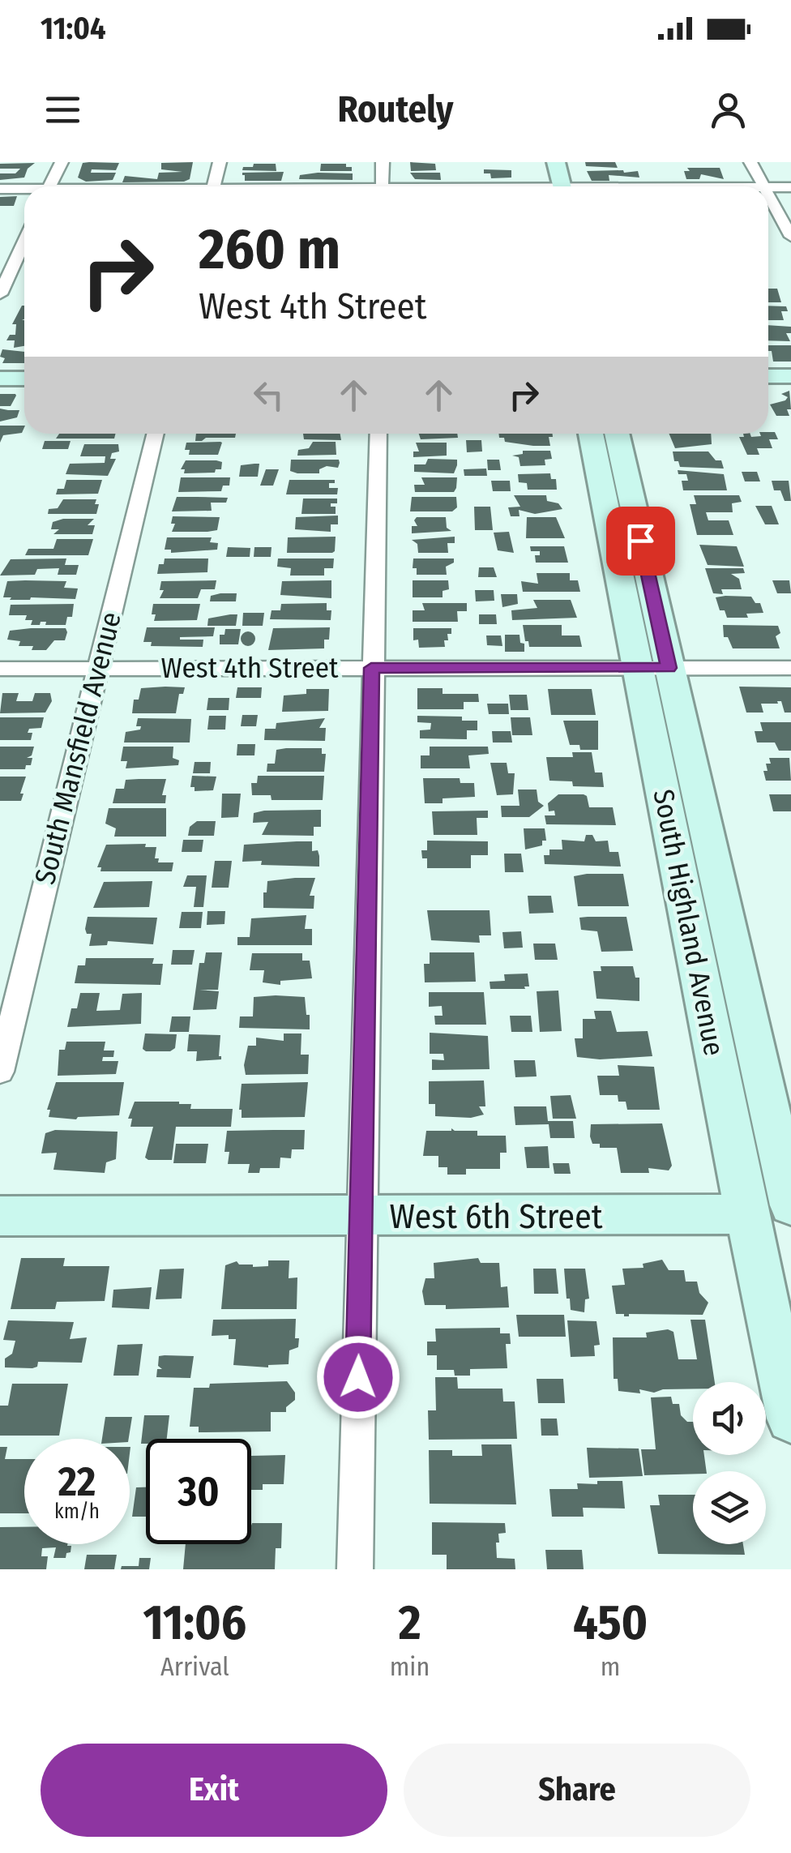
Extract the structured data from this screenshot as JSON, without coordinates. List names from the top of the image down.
{
  "streets": {
    "main road": ["South Highland Avenue", "West 6th Street"],
    "street": ["West 4th Street", "South Mansfield Avenue"]
  },
  "crossings": [
    ["West 4th Street", "South Mansfield Avenue"],
    ["West 4th Street", "South Highland Avenue"],
    ["South Highland Avenue", "West 6th Street"]
  ],
  "page": {
    "status": "11:04",
    "header": "Routely",
    "turn": ["260 m", "West 4th Street"],
    "speed": "22 km/h",
    "limit": "30",
    "eta": [
      "11:06",
      "Arrival",
      "2",
      "min",
      "450",
      "m"
    ],
    "buttons": ["Exit", "Share"]
  }
}
